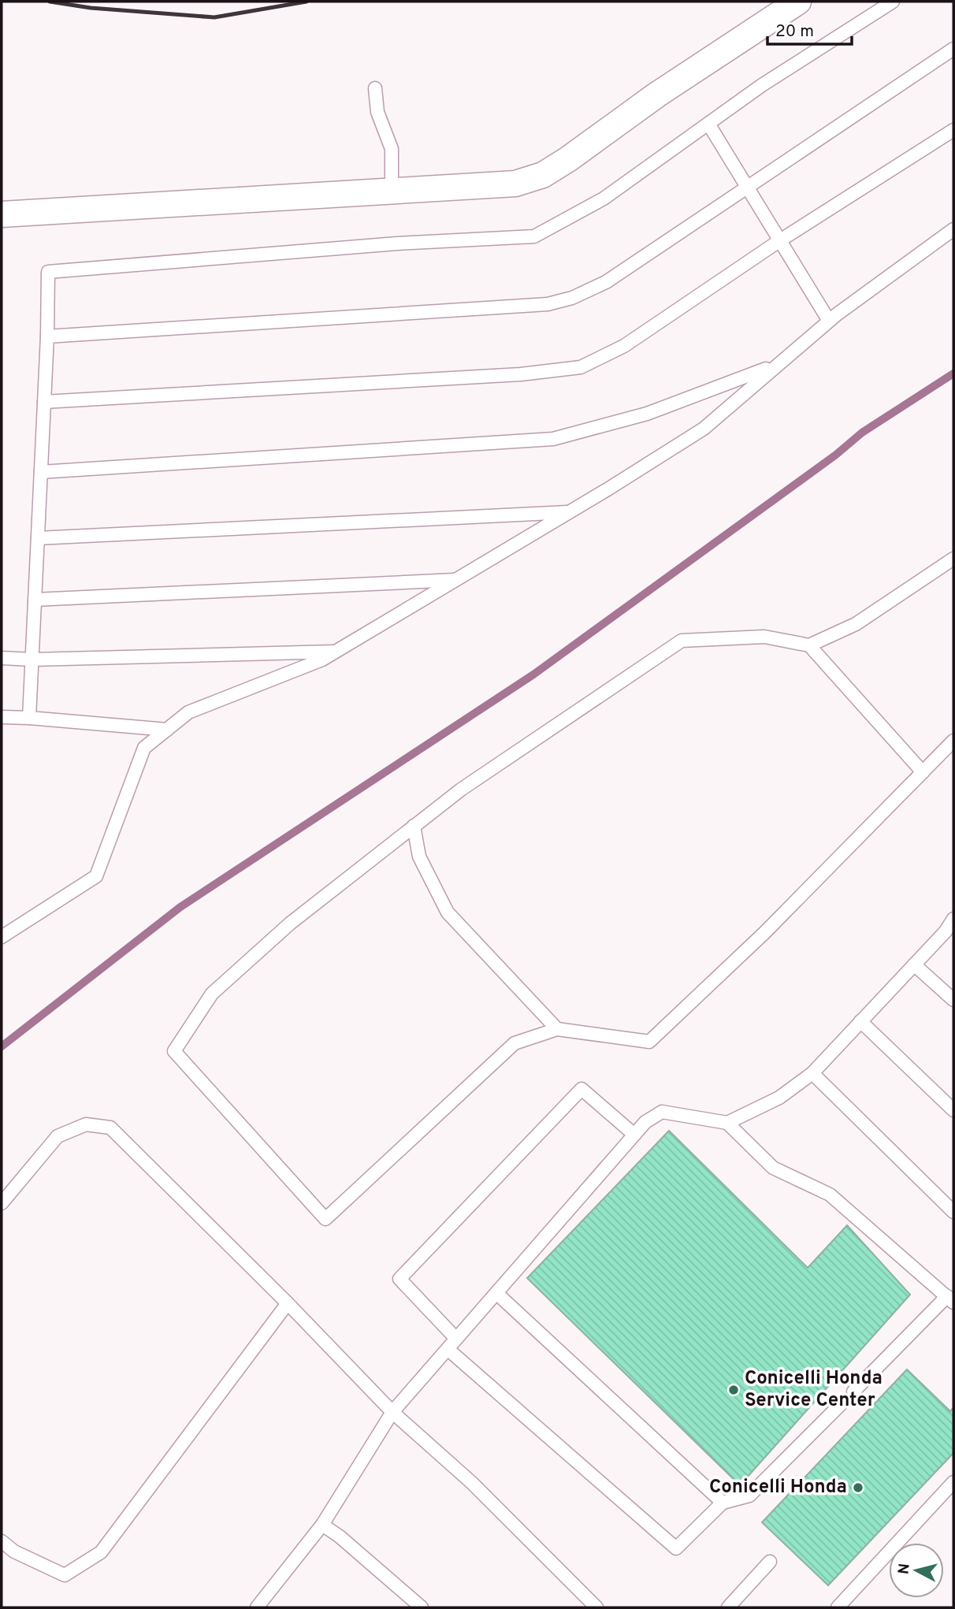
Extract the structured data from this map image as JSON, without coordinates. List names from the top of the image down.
{
  "places": ["Conicelli Honda Service Center", "Conicelli Honda"],
  "scale_bar": "20 m",
  "north": "left"
}
